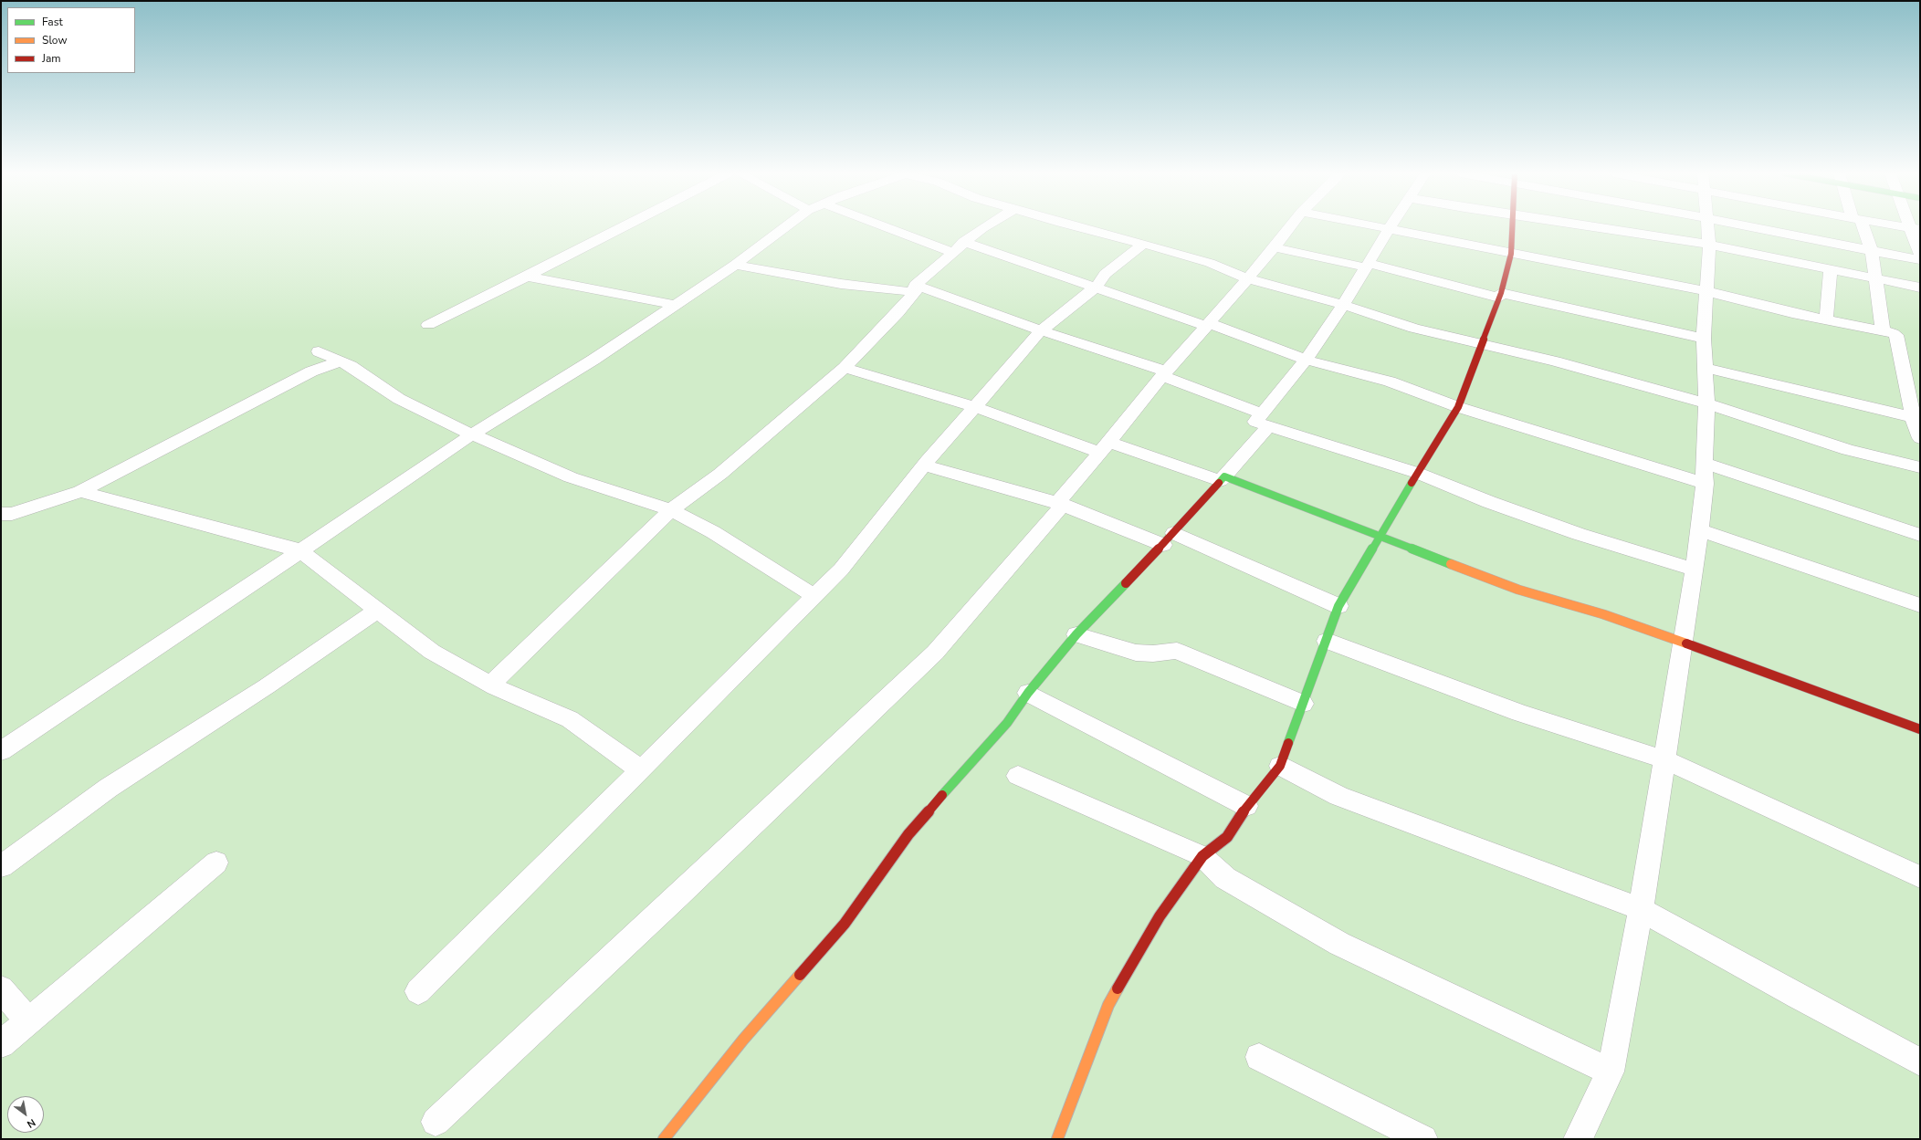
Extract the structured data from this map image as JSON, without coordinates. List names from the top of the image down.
{
  "legend": ["Fast", "Slow", "Jam"],
  "north": "bottom right"
}
